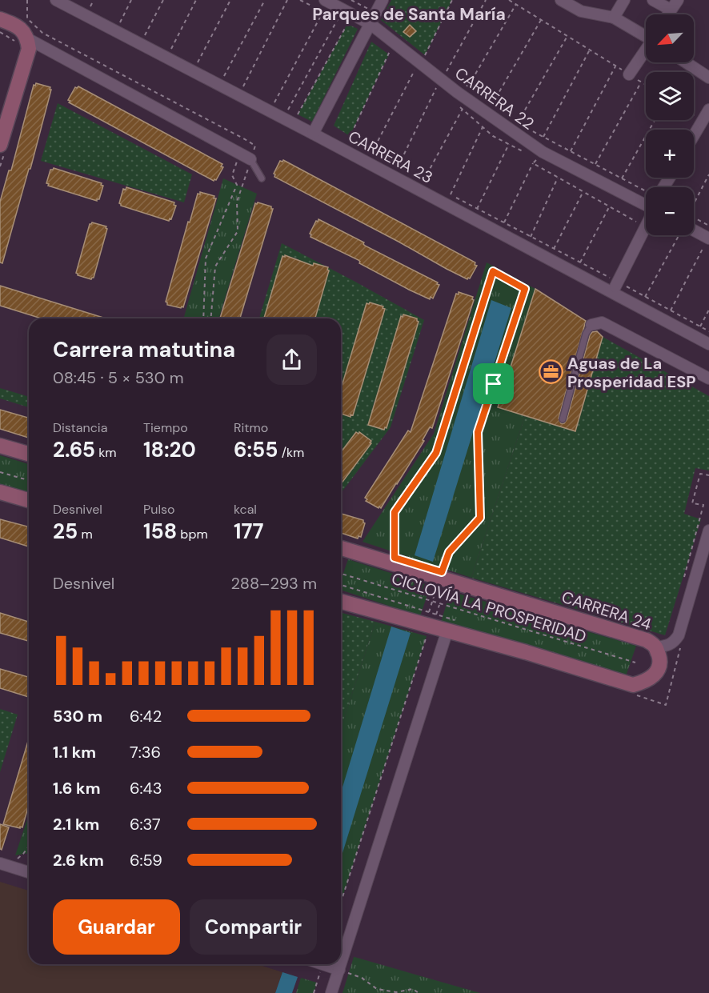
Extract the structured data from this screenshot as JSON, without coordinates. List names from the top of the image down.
{
  "streets": {
    "street": ["CARRERA 22", "CARRERA 23", "CARRERA 24"],
    "path": ["CICLOVÍA LA PROSPERIDAD"]
  },
  "districts": ["Parques de Santa María"],
  "places": {
    "office": ["Aguas de La Prosperidad ESP"]
  },
  "north": "bottom left",
  "page": {
    "map_buttons": ["+", "−"],
    "heading": ["Carrera matutina", "08:45 · 5 × 530 m"],
    "stats": [
      ["Distancia", "2.65 km"],
      ["Tiempo", "18:20"],
      ["Ritmo", "6:55 /km"],
      ["Desnivel", "25 m"],
      ["Pulso", "158 bpm"],
      ["kcal", "177"]
    ],
    "chart": ["Desnivel", "288–293 m"],
    "list": [
      {
        "name": "530 m",
        "note": "6:42"
      },
      {
        "name": "1.1 km",
        "note": "7:36"
      },
      {
        "name": "1.6 km",
        "note": "6:43"
      },
      {
        "name": "2.1 km",
        "note": "6:37"
      },
      {
        "name": "2.6 km",
        "note": "6:59"
      }
    ],
    "buttons": ["Guardar", "Compartir"]
  }
}
